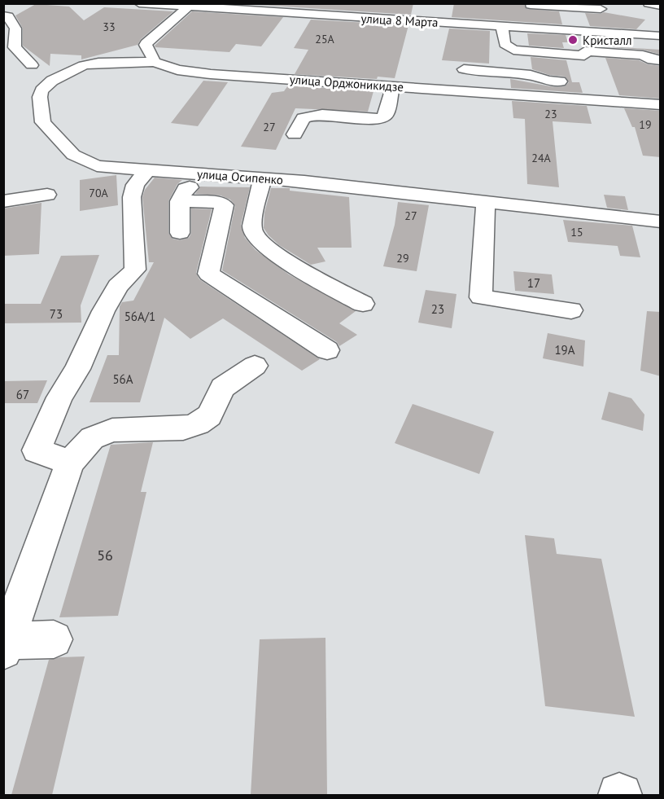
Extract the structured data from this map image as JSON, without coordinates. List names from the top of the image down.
{
  "streets": {
    "street": ["улица 8 Марта", "улица Орджоникидзе", "улица Осипенко"]
  },
  "crossings": [
    ["улица Орджоникидзе", "улица Осипенко"]
  ],
  "places": ["Кристалл"],
  "house_numbers": [
    "33",
    "25А",
    "23",
    "19",
    "27",
    "24А",
    "70А",
    "27",
    "15",
    "29",
    "17",
    "23",
    "73",
    "56А/1",
    "19А",
    "56А",
    "67",
    "56"
  ]
}
